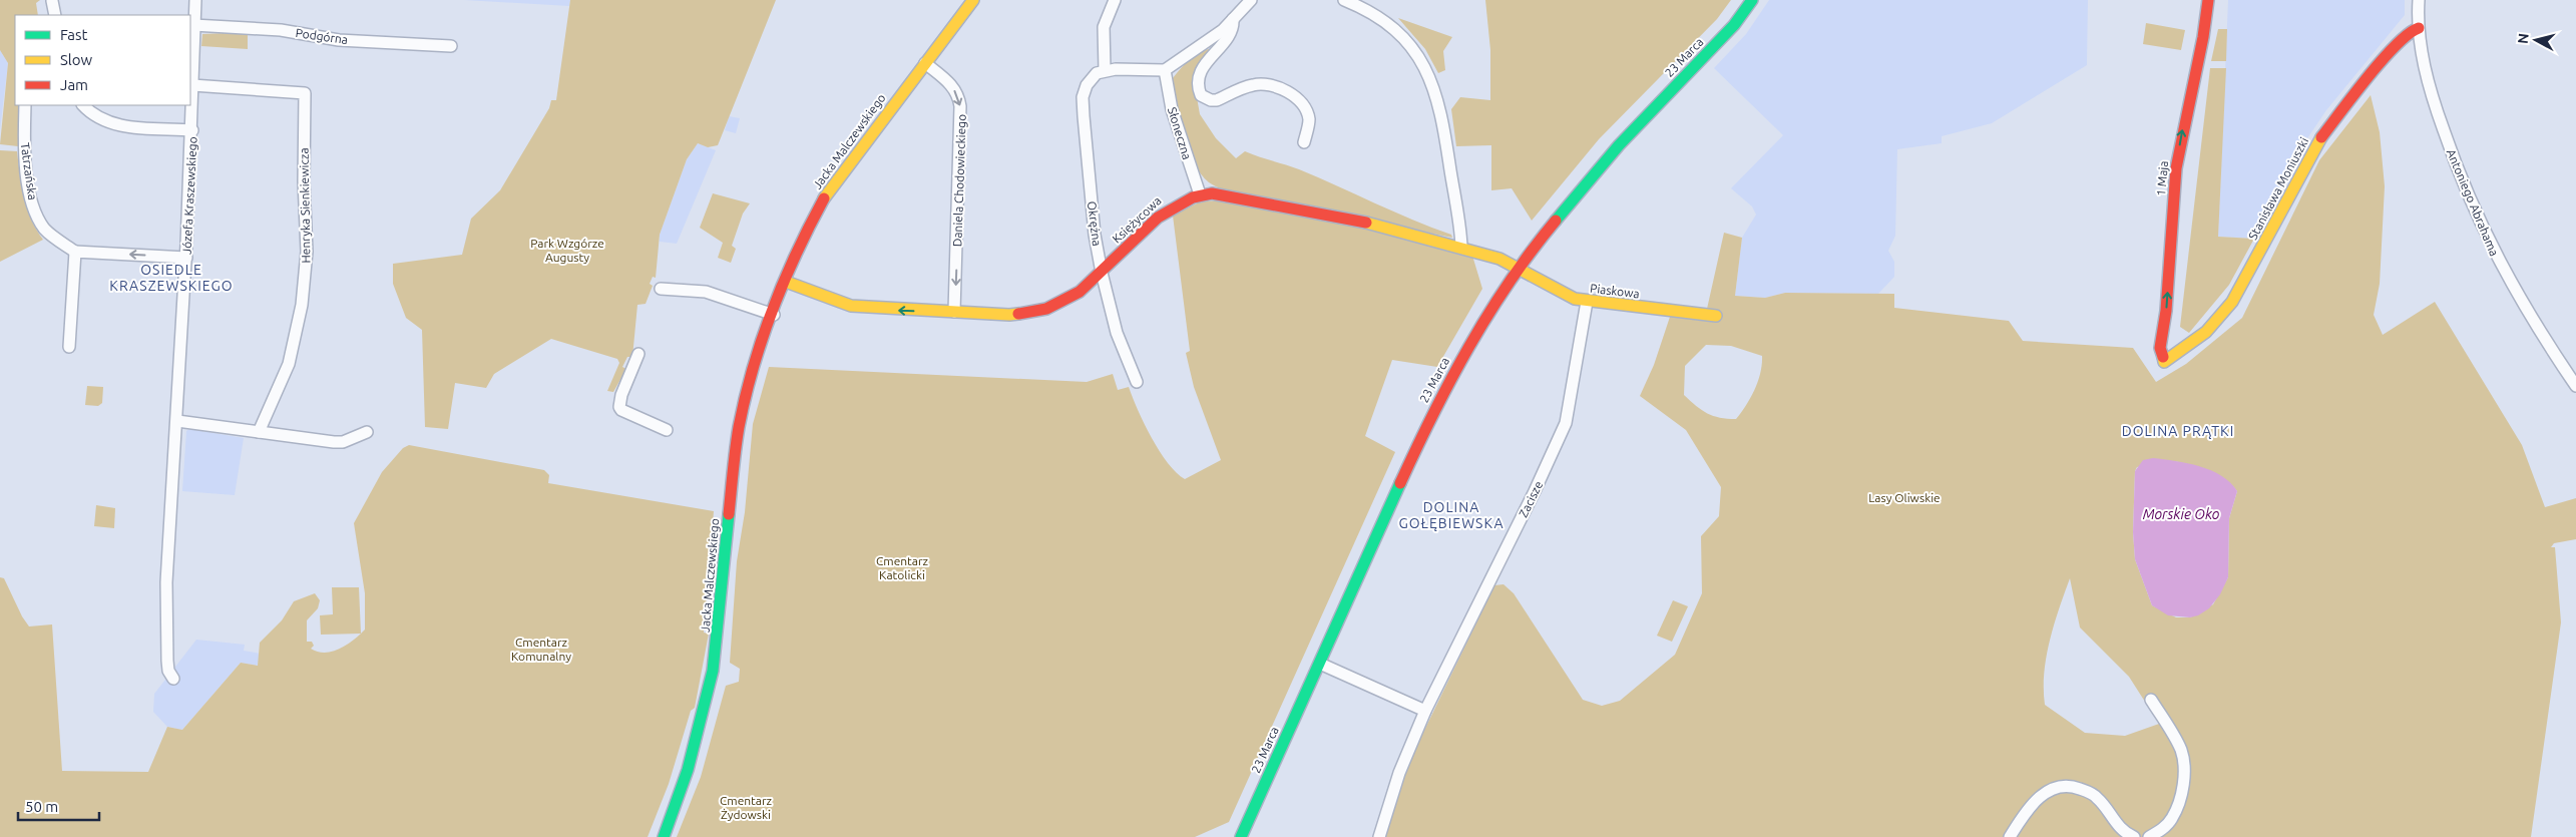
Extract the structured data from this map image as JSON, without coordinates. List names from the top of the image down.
{
  "streets": {
    "street": [
      "Podgórna",
      "23 Marca",
      "Słoneczna",
      "Jacka Malczewskiego",
      "Tatrzańska",
      "1 Maja",
      "Daniela Chodowieckiego",
      "Stanisława Moniuszki",
      "Józefa Kraszewskiego",
      "Antoniego Abrahama",
      "Henryka Sienkiewicza",
      "Księżycowa",
      "Okrężna",
      "Piaskowa",
      "Zacisze"
    ]
  },
  "crossings": [
    ["Podgórna", "Józefa Kraszewskiego"],
    ["23 Marca", "Księżycowa"],
    ["23 Marca", "Piaskowa"],
    ["Słoneczna", "Księżycowa"],
    ["Jacka Malczewskiego", "Daniela Chodowieckiego"],
    ["Jacka Malczewskiego", "Księżycowa"],
    ["1 Maja", "Stanisława Moniuszki"],
    ["Daniela Chodowieckiego", "Księżycowa"],
    ["Stanisława Moniuszki", "Antoniego Abrahama"],
    ["Józefa Kraszewskiego", "Henryka Sienkiewicza"],
    ["Księżycowa", "Okrężna"],
    ["Księżycowa", "Piaskowa"],
    ["Piaskowa", "Zacisze"]
  ],
  "one_way": ["1 Maja", "Daniela Chodowieckiego"],
  "districts": ["OSIEDLE KRASZEWSKIEGO", "DOLINA PRĄTKI", "DOLINA GOŁĘBIEWSKA"],
  "water": ["Morskie Oko"],
  "parks": [
    "Park Wzgórze Augusty",
    "Lasy Oliwskie",
    "Cmentarz Katolicki",
    "Cmentarz Komunalny",
    "Cmentarz Żydowski"
  ],
  "legend": ["Fast", "Slow", "Jam"],
  "scale_bar": "50 m",
  "north": "left"
}
